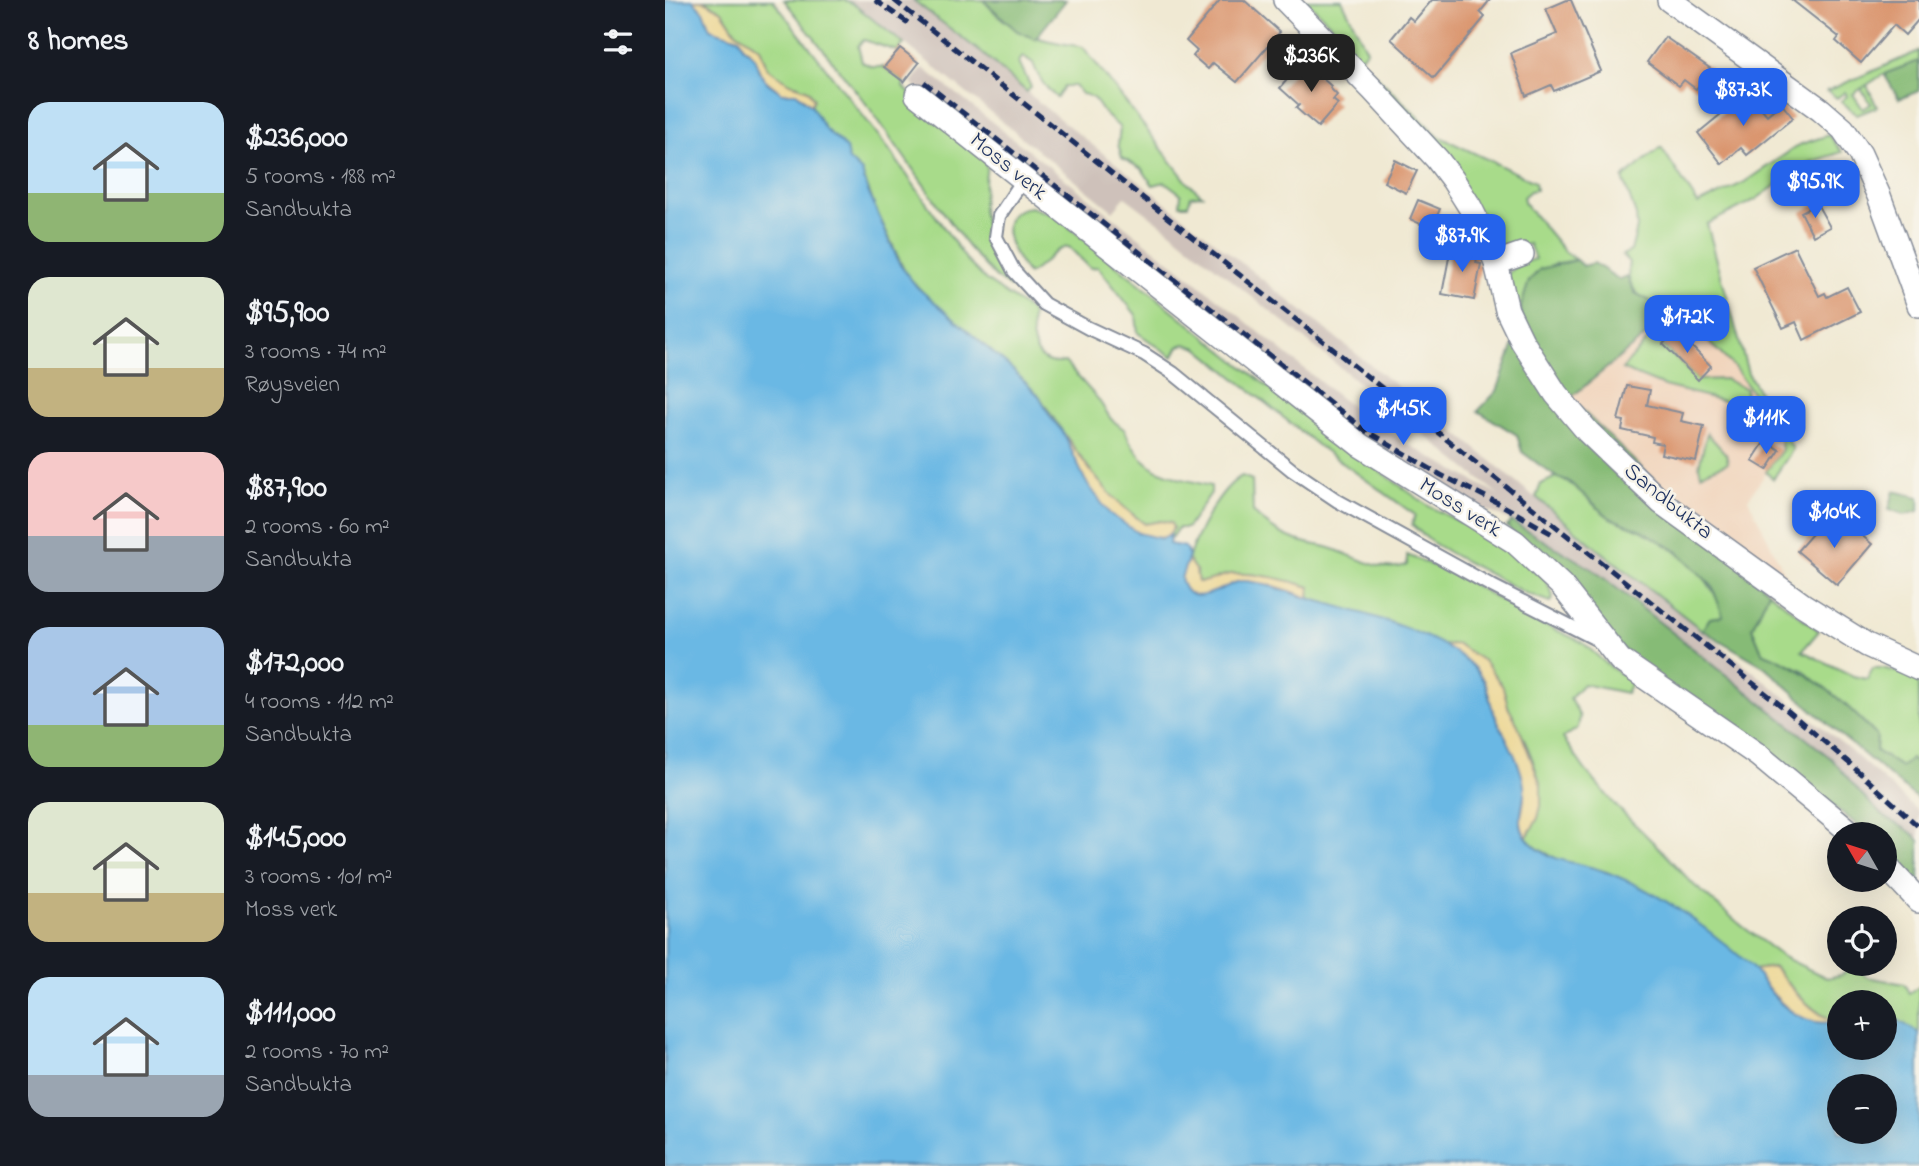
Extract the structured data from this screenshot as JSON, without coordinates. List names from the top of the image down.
{
  "streets": {
    "street": ["Moss verk", "Sandbukta"]
  },
  "north": "top left",
  "page": {
    "heading": "8 homes",
    "price": [
      "$236K",
      "$87.3K",
      "$95.9K",
      "$87.9K",
      "$172K",
      "$145K",
      "$111K",
      "$104K"
    ],
    "list": [
      {
        "name": "$236,000",
        "note": "5 rooms · 188 m² · Sandbukta"
      },
      {
        "name": "$95,900",
        "note": "3 rooms · 74 m² · Røysveien"
      },
      {
        "name": "$87,900",
        "note": "2 rooms · 60 m² · Sandbukta"
      },
      {
        "name": "$172,000",
        "note": "4 rooms · 112 m² · Sandbukta"
      },
      {
        "name": "$145,000",
        "note": "3 rooms · 101 m² · Moss verk"
      },
      {
        "name": "$111,000",
        "note": "2 rooms · 70 m² · Sandbukta"
      }
    ],
    "map_buttons": ["+", "−"]
  }
}
